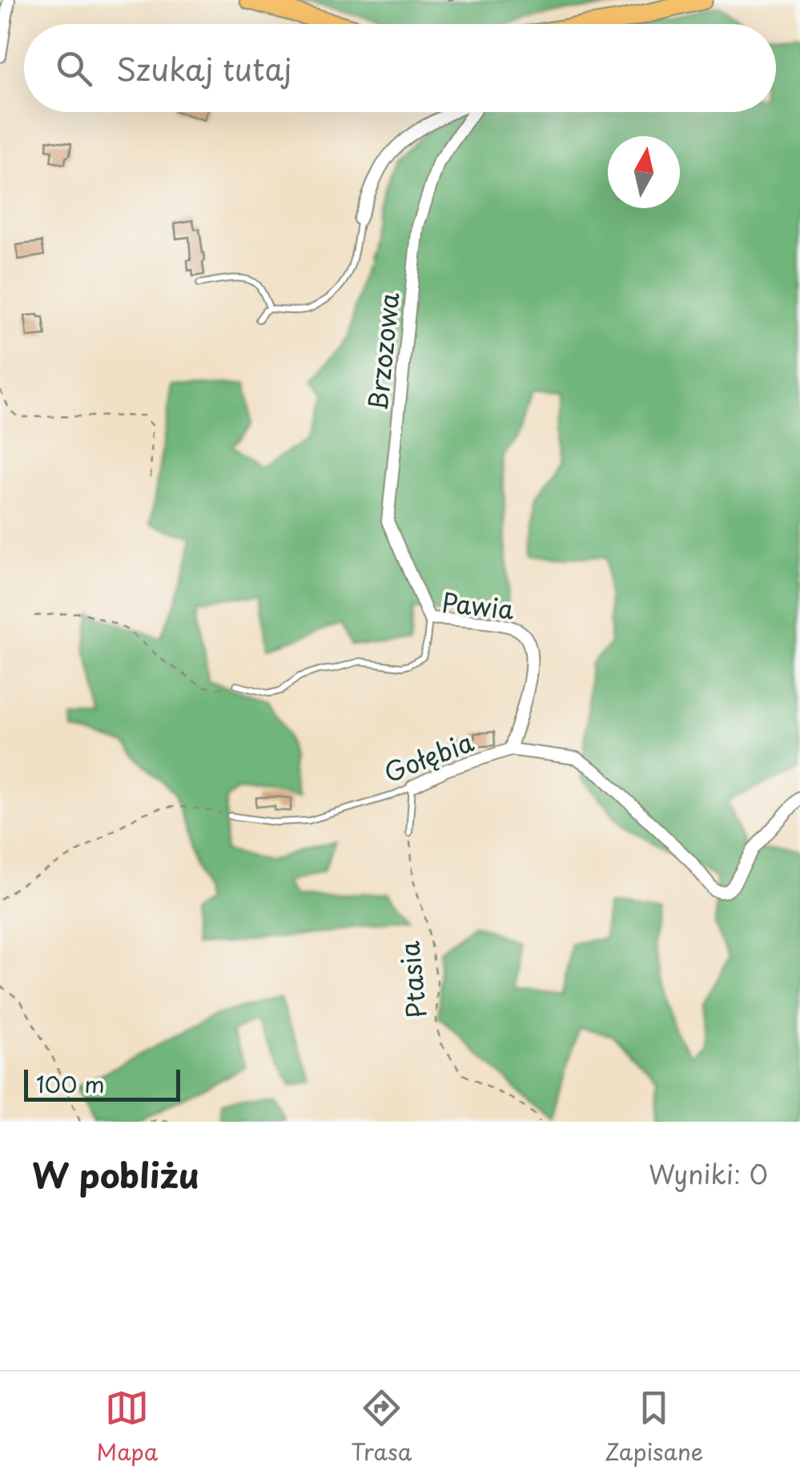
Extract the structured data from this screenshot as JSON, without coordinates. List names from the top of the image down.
{
  "streets": {
    "street": ["Brzozowa", "Pawia", "Gołębia"],
    "path": ["Ptasia"]
  },
  "crossings": [
    ["Brzozowa", "Pawia"],
    ["Pawia", "Gołębia"]
  ],
  "scale_bar": "100 m",
  "north": "top",
  "page": {
    "search": "Szukaj tutaj",
    "scale": "100 m",
    "heading": ["W pobliżu", "Wyniki: 0"],
    "nav": ["Mapa", "Trasa", "Zapisane"]
  }
}
